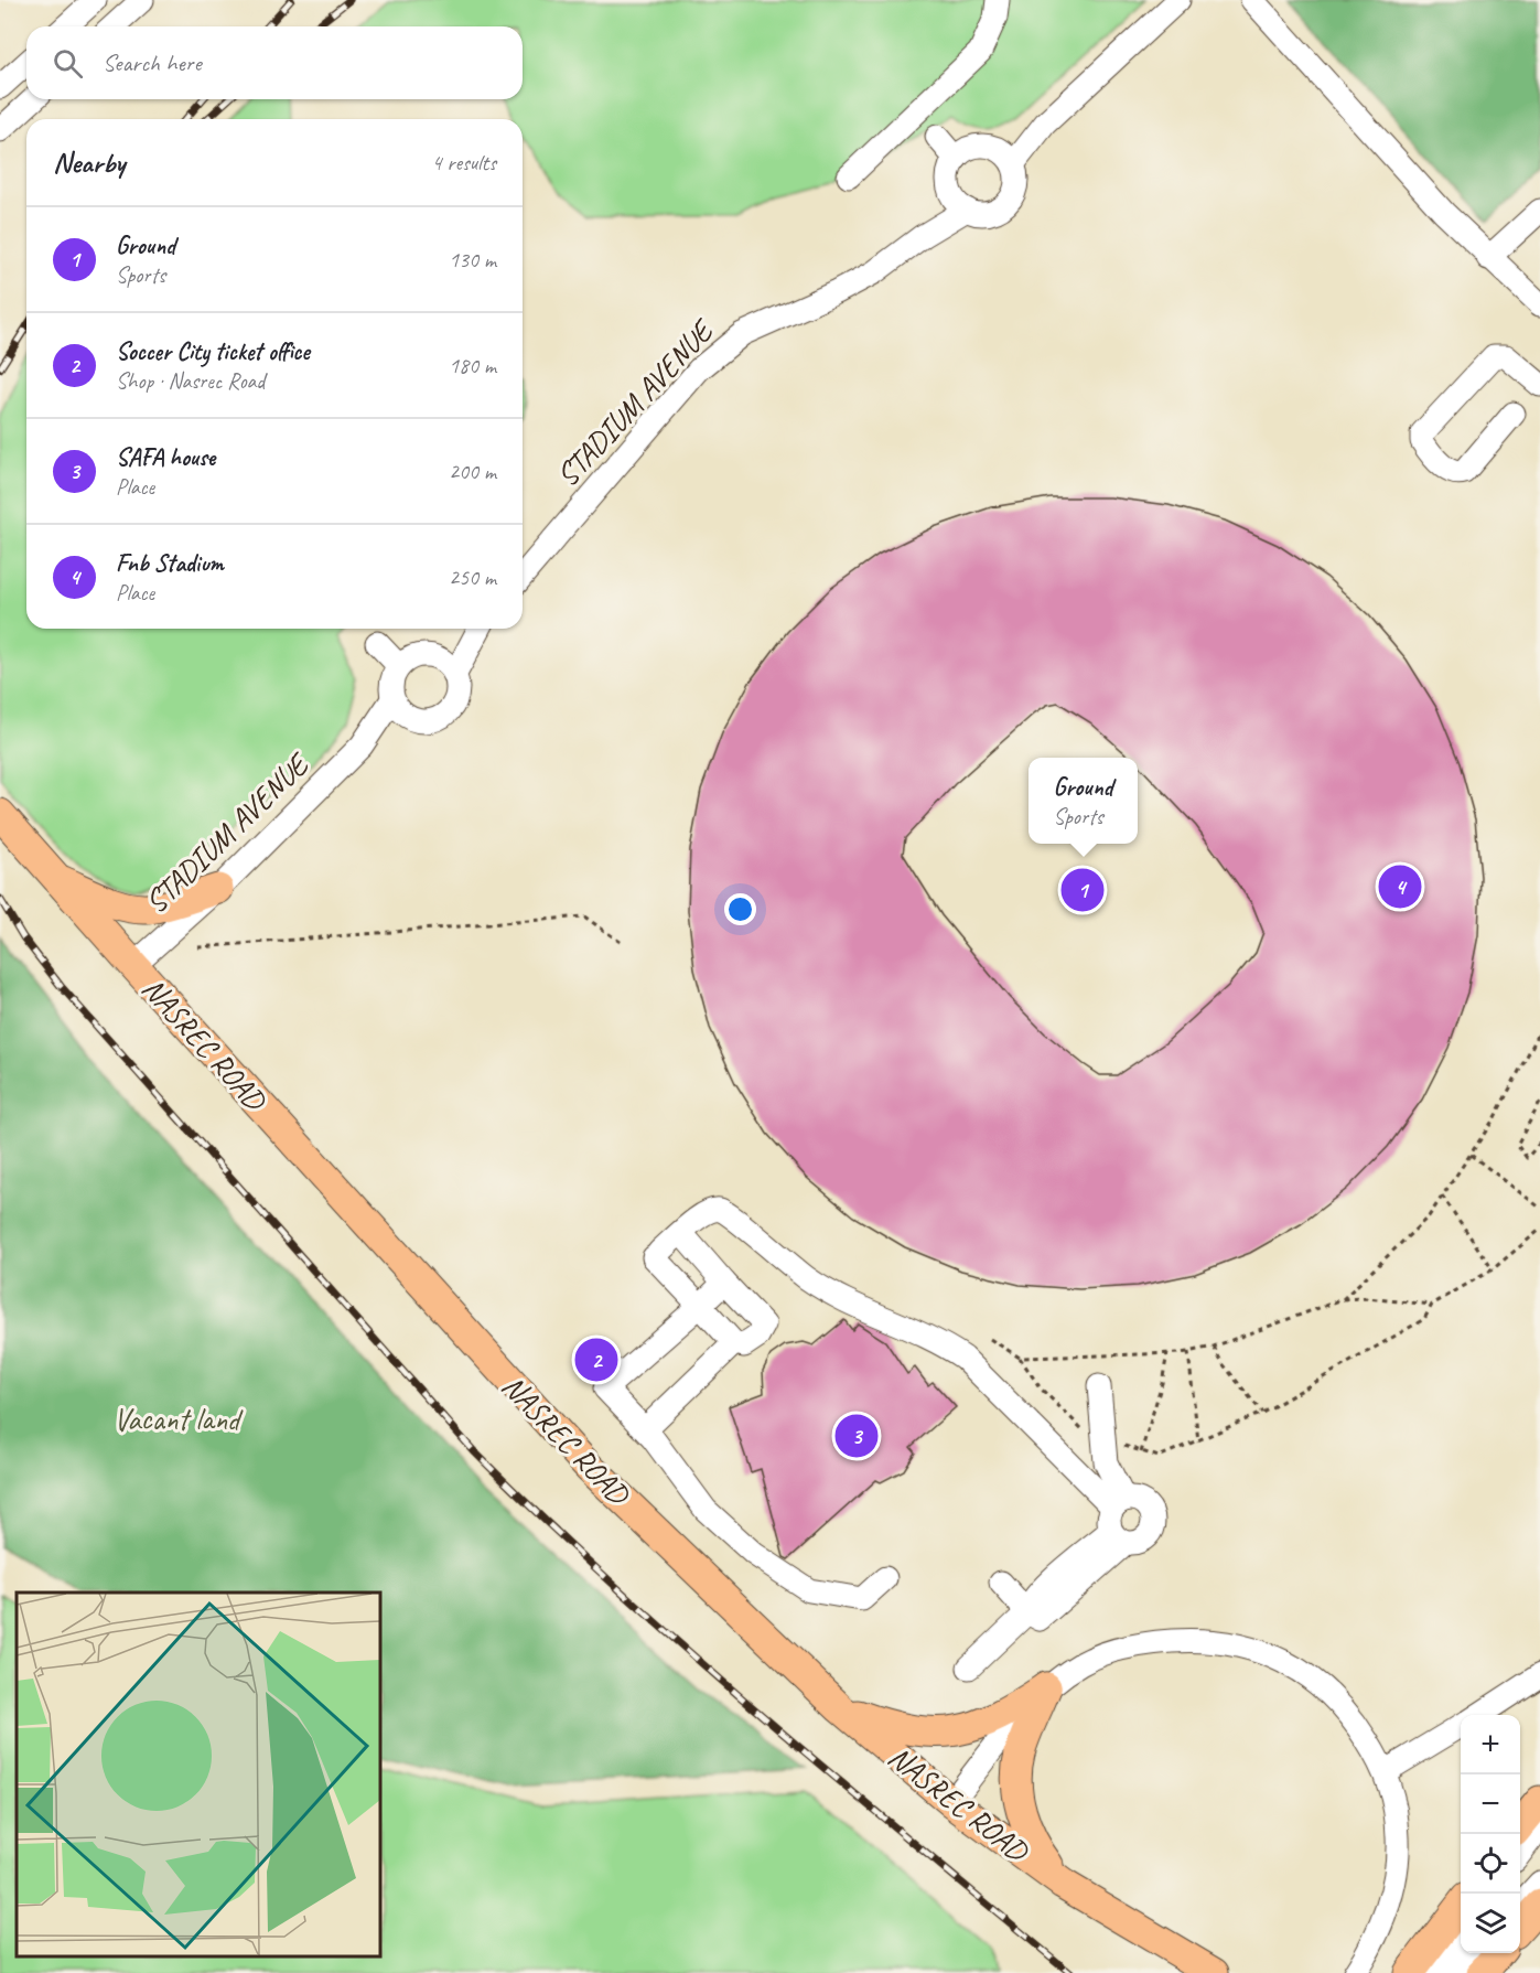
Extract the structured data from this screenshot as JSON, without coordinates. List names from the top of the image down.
{
  "streets": {
    "main road": ["NASREC ROAD"],
    "street": ["STADIUM AVENUE"]
  },
  "crossings": [
    ["STADIUM AVENUE", "NASREC ROAD"]
  ],
  "parks": ["Vacant land"],
  "page": {
    "search": "Search here",
    "heading": ["Nearby", "4 results"],
    "list": [
      {
        "mark": "1",
        "name": "Ground",
        "note": "Sports",
        "value": "130 m"
      },
      {
        "mark": "2",
        "name": "Soccer City ticket office",
        "note": "Shop · Nasrec Road",
        "value": "180 m"
      },
      {
        "mark": "3",
        "name": "SAFA house",
        "note": "Place",
        "value": "200 m"
      },
      {
        "mark": "4",
        "name": "Fnb Stadium",
        "note": "Place",
        "value": "250 m"
      }
    ],
    "popup": ["Ground", "Sports"],
    "pins": [
      "4",
      "1",
      "2",
      "3"
    ],
    "map_buttons": ["+", "−"]
  }
}
